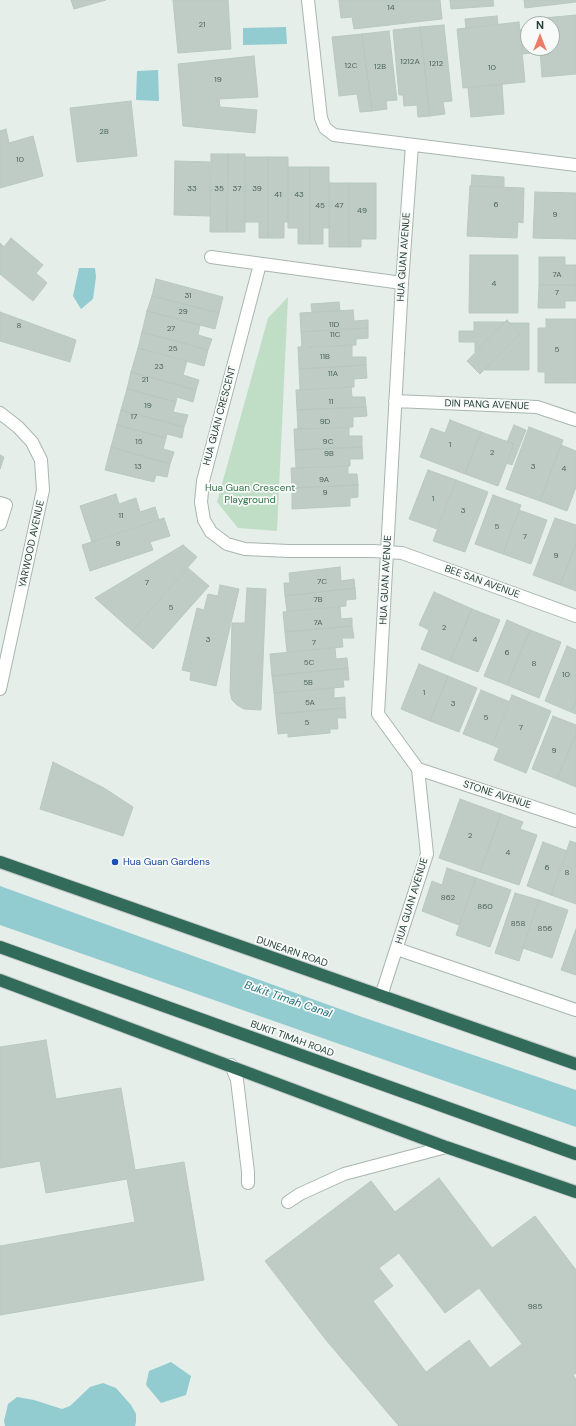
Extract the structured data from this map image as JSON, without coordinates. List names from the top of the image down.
{
  "streets": {
    "highway": ["DUNEARN ROAD", "BUKIT TIMAH ROAD"],
    "street": [
      "HUA GUAN AVENUE",
      "DIN PANG AVENUE",
      "HUA GUAN CRESCENT",
      "YARWOOD AVENUE",
      "BEE SAN AVENUE",
      "STONE AVENUE"
    ]
  },
  "crossings": [
    ["HUA GUAN AVENUE", "DIN PANG AVENUE"],
    ["HUA GUAN AVENUE", "HUA GUAN CRESCENT"],
    ["HUA GUAN AVENUE", "BEE SAN AVENUE"],
    ["HUA GUAN AVENUE", "STONE AVENUE"],
    ["HUA GUAN AVENUE", "DUNEARN ROAD"],
    ["HUA GUAN CRESCENT", "BEE SAN AVENUE"]
  ],
  "water": ["Bukit Timah Canal"],
  "parks": ["Hua Guan Crescent Playground"],
  "places": ["Hua Guan Gardens"],
  "house_numbers": [
    "14",
    "21",
    "1212A",
    "1212",
    "12C",
    "12B",
    "10",
    "19",
    "2B",
    "10",
    "33",
    "35",
    "37",
    "39",
    "41",
    "43",
    "6",
    "45",
    "47",
    "49",
    "9",
    "7A",
    "4",
    "7",
    "31",
    "29",
    "11D",
    "8",
    "27",
    "11C",
    "25",
    "5",
    "11B",
    "23",
    "11A",
    "21",
    "11",
    "19",
    "17",
    "9D",
    "15",
    "9C",
    "1",
    "2",
    "9B",
    "13",
    "3",
    "4",
    "9A",
    "9",
    "1",
    "3",
    "11",
    "5",
    "7",
    "9",
    "9",
    "7C",
    "7",
    "7B",
    "5",
    "7A",
    "2",
    "3",
    "4",
    "7",
    "6",
    "5C",
    "8",
    "10",
    "5B",
    "1",
    "5A",
    "3",
    "5",
    "5",
    "7",
    "9",
    "2",
    "4",
    "6",
    "8",
    "862",
    "860",
    "858",
    "856",
    "985"
  ],
  "north": "top"
}
